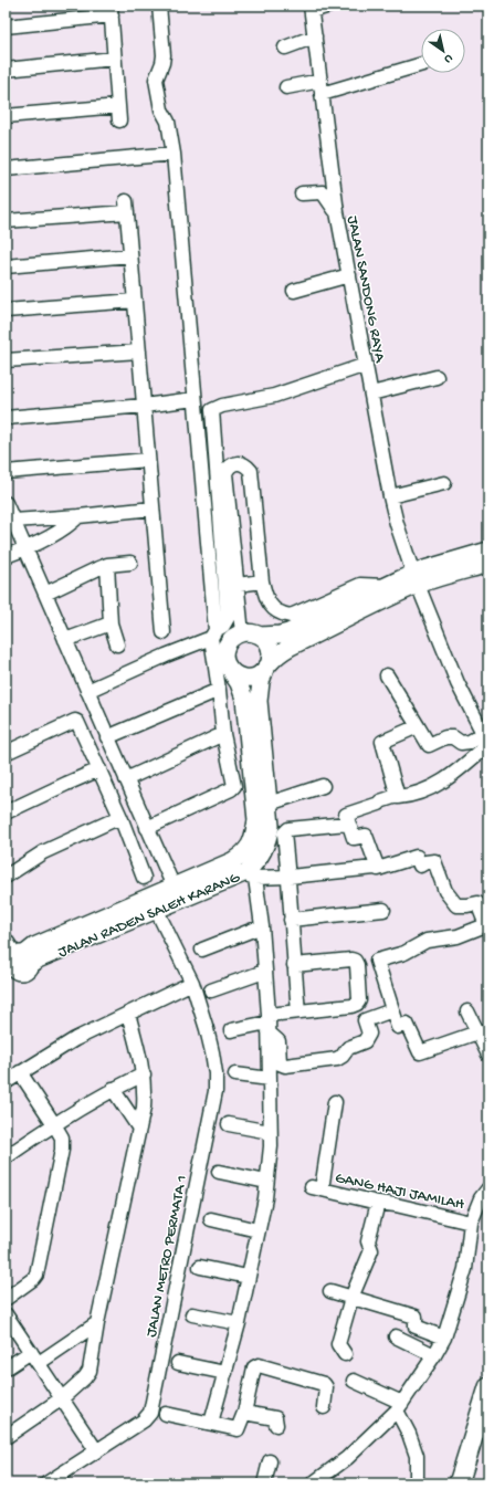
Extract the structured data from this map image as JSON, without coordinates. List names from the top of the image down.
{
  "streets": {
    "main road": ["JALAN RADEN SALEH KARANG"],
    "street": ["JALAN SANDONG RAYA", "GANG HAJI JAMILAH", "JALAN METRO PERMATA 1"]
  },
  "crossings": [
    ["JALAN RADEN SALEH KARANG", "JALAN METRO PERMATA 1"]
  ],
  "north": "bottom right"
}
